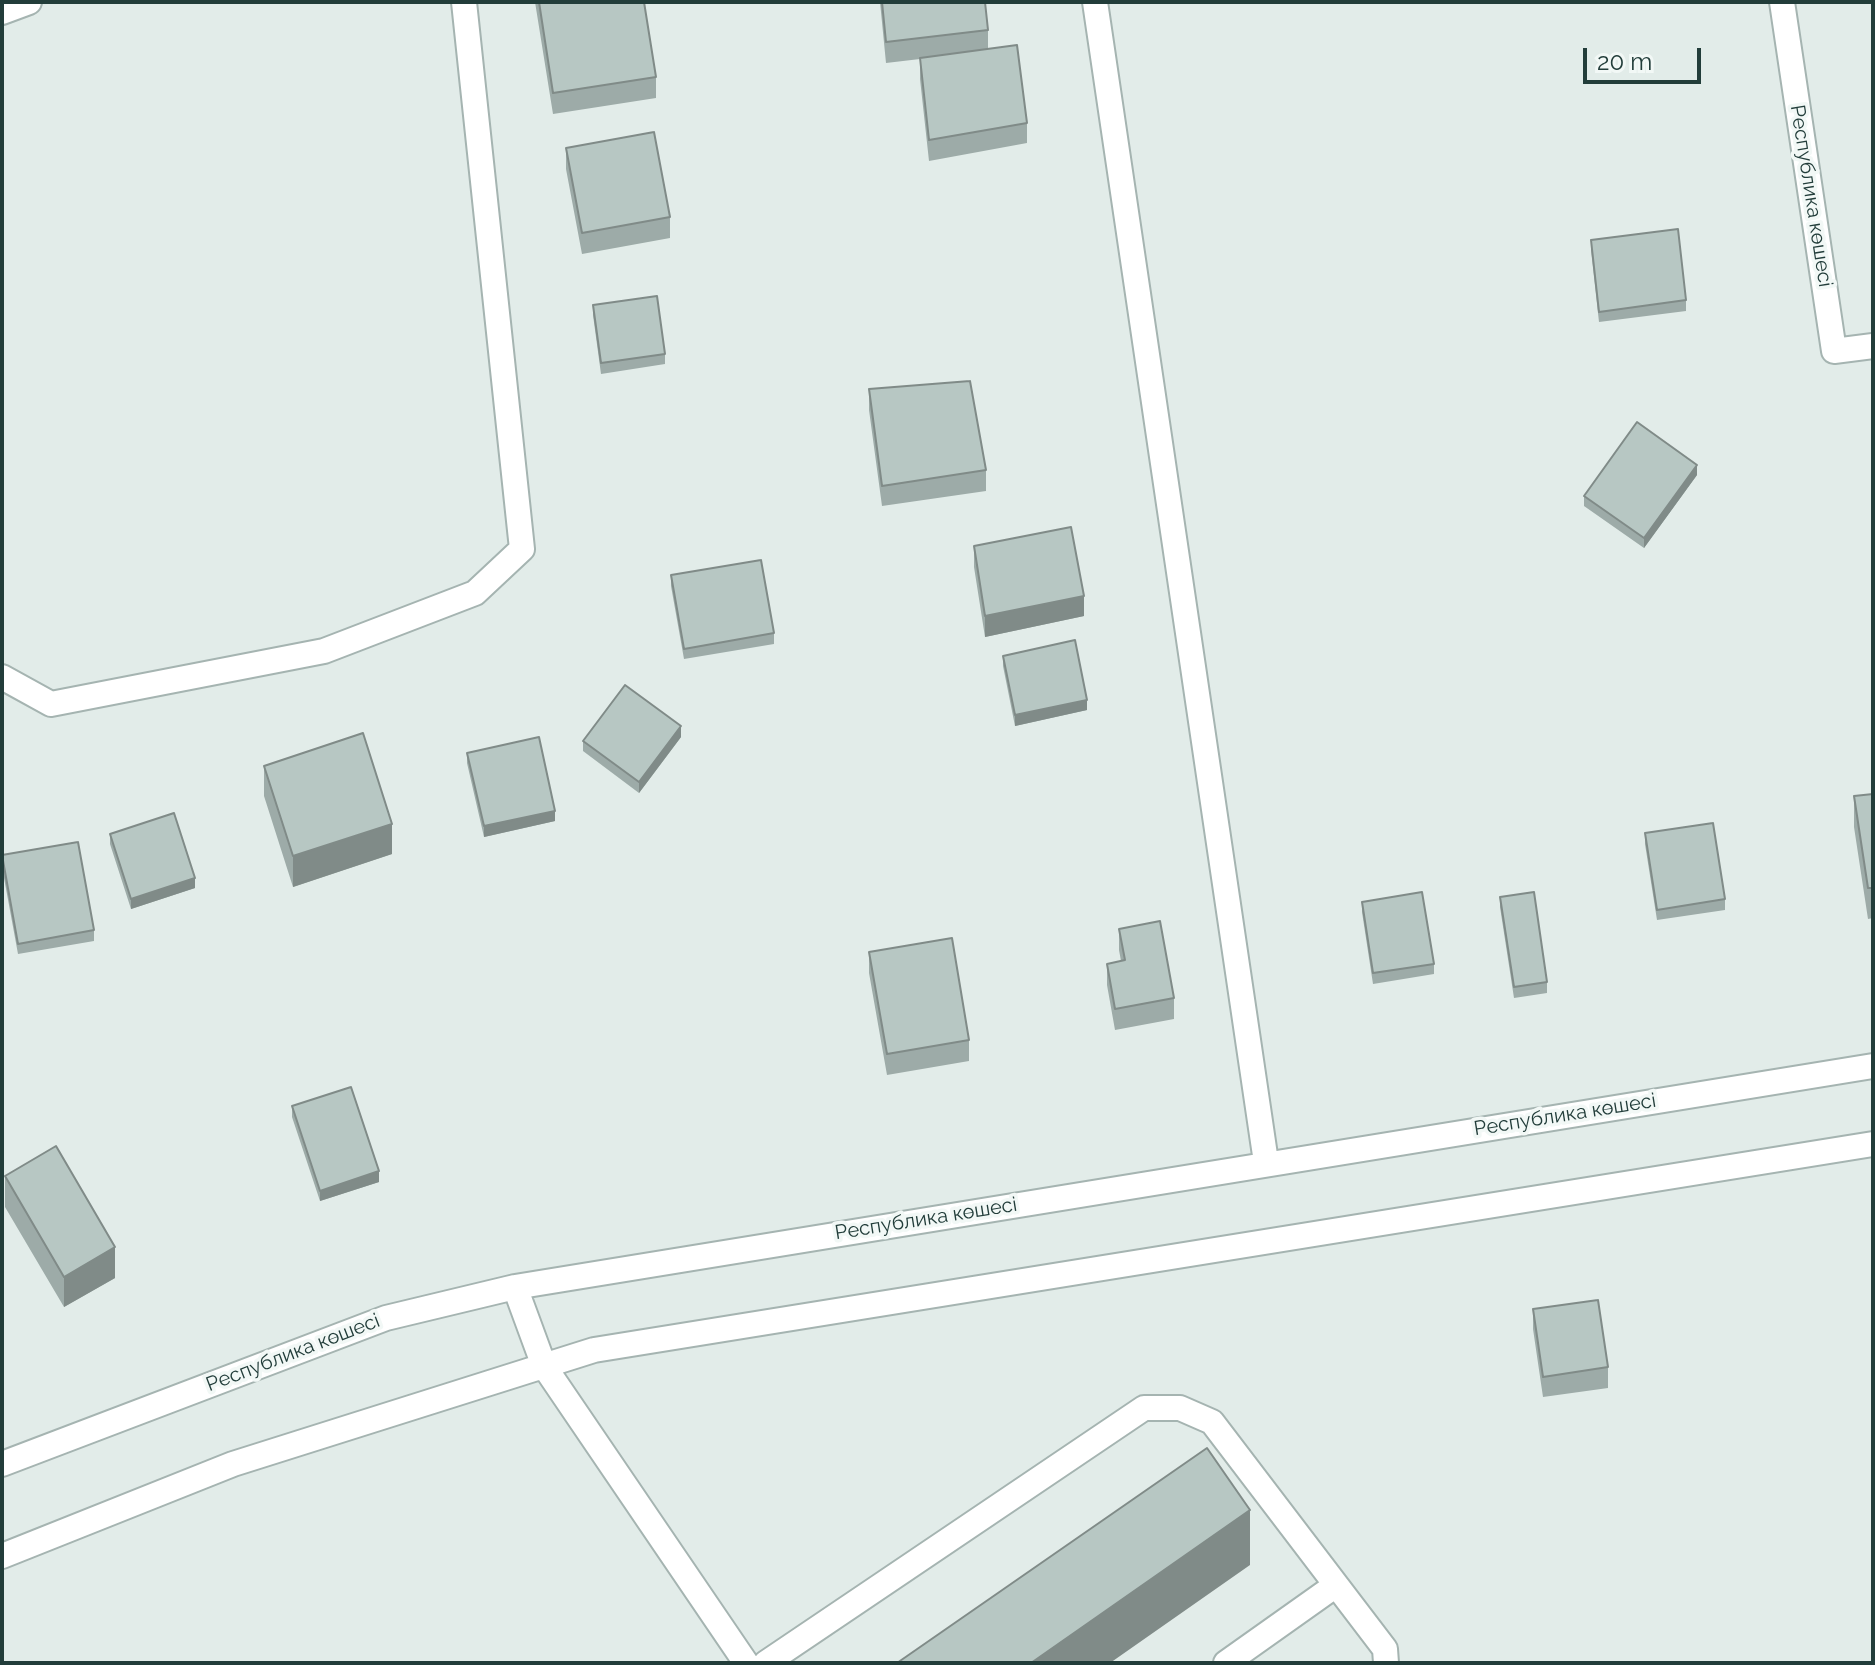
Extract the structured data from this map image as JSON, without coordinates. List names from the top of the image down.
{
  "streets": {
    "street": ["Республика көшесі"]
  },
  "scale_bar": "20 m"
}
